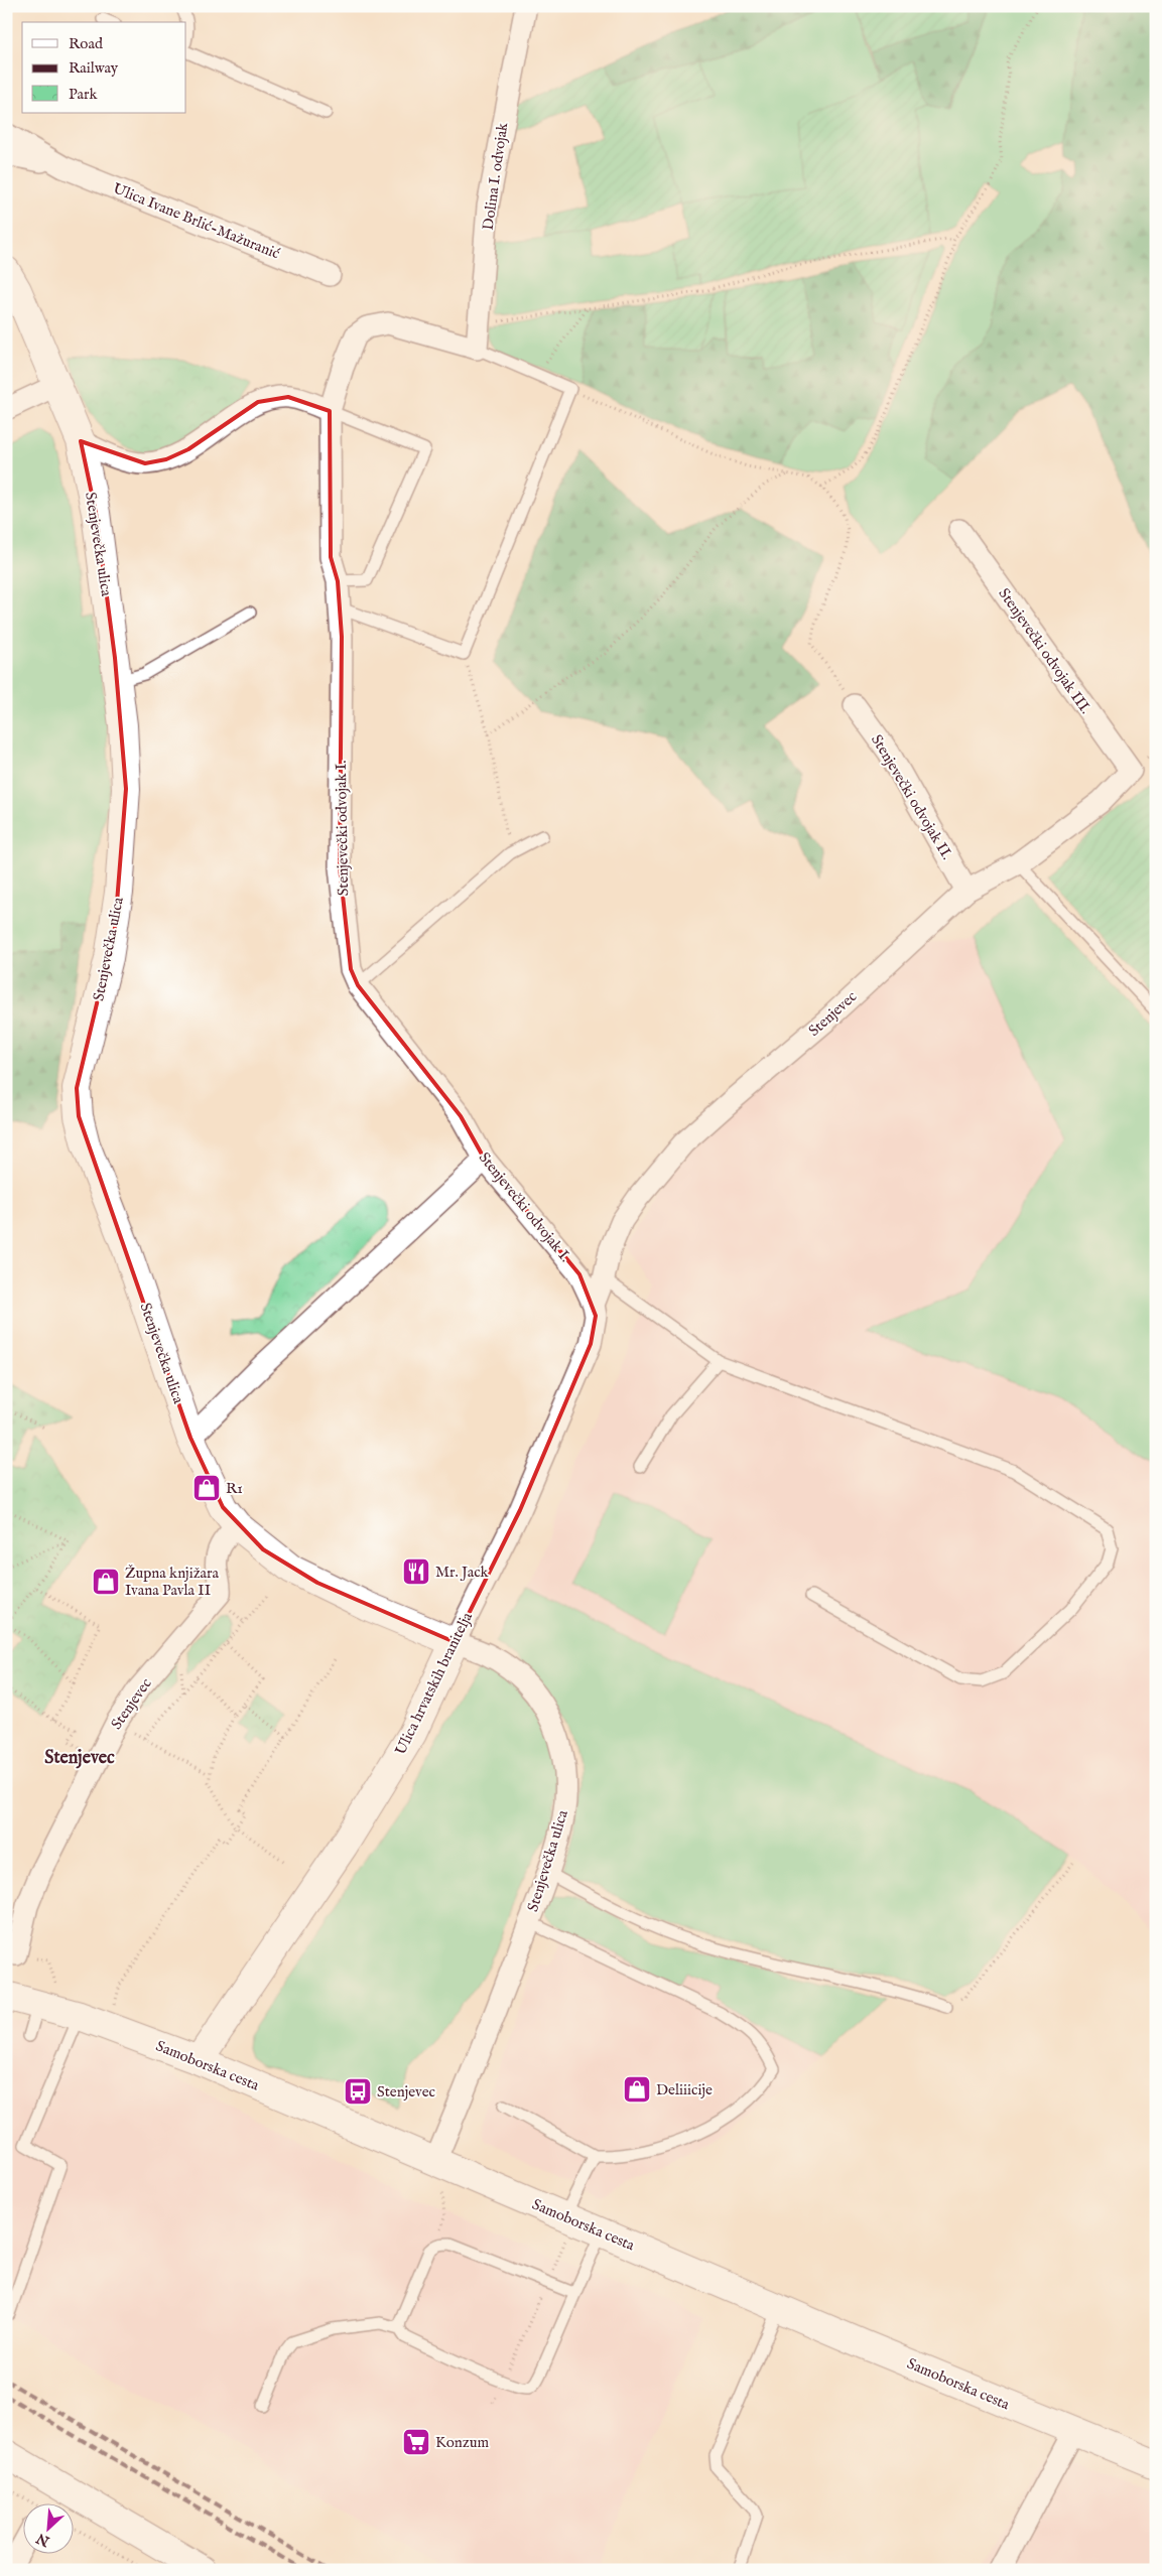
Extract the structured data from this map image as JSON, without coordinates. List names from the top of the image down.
{
  "streets": {
    "street": [
      "Dolina I. odvojak",
      "Ulica Ivane Brlić-Mažuranić",
      "Stenjevečka ulica",
      "Stenjevečki odvojak III.",
      "Stenjevečki odvojak II.",
      "Stenjevečki odvojak I.",
      "Stenjevec",
      "Ulica hrvatskih branitelja",
      "Samoborska cesta"
    ]
  },
  "crossings": [
    ["Dolina I. odvojak", "Stenjevečki odvojak I."],
    ["Stenjevečka ulica", "Stenjevec"],
    ["Stenjevečka ulica", "Ulica hrvatskih branitelja"],
    ["Stenjevečka ulica", "Samoborska cesta"],
    ["Stenjevečki odvojak III.", "Stenjevec"],
    ["Stenjevečki odvojak II.", "Stenjevec"],
    ["Stenjevečki odvojak I.", "Stenjevec"],
    ["Stenjevečki odvojak I.", "Ulica hrvatskih branitelja"],
    ["Stenjevec", "Ulica hrvatskih branitelja"],
    ["Ulica hrvatskih branitelja", "Samoborska cesta"]
  ],
  "districts": ["Stenjevec"],
  "places": {
    "shop": ["R1", "Župna knjižara Ivana Pavla II", "Deliiicije"],
    "restaurant": ["Mr. Jack"],
    "bus stop": ["Stenjevec"],
    "supermarket": ["Konzum"]
  },
  "legend": ["Road", "Railway", "Park"],
  "north": "bottom left"
}
